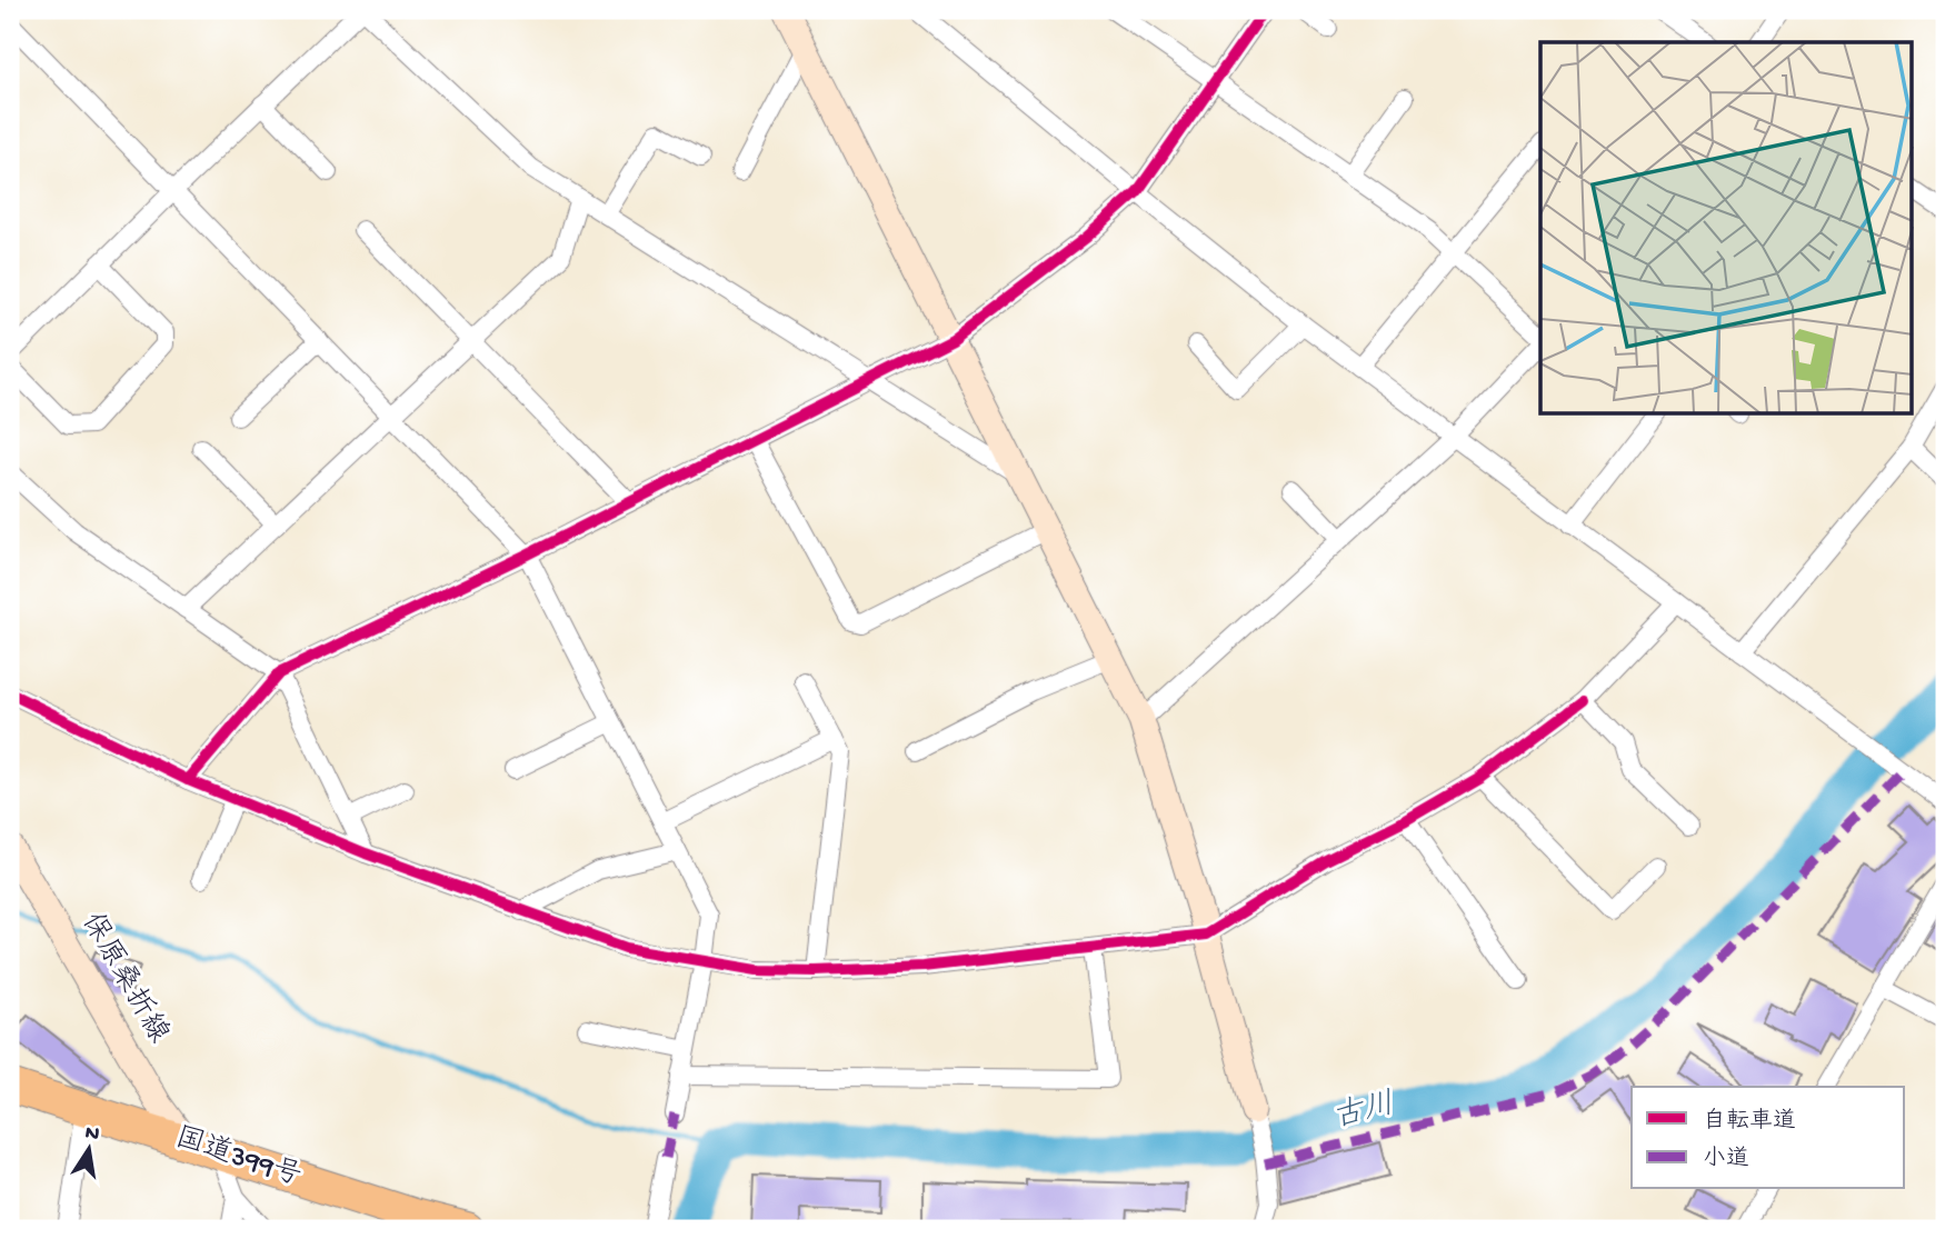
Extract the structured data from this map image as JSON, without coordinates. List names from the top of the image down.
{
  "streets": {
    "highway": ["国道399号"],
    "street": ["保原桑折線"]
  },
  "crossings": [
    ["保原桑折線", "国道399号"]
  ],
  "water": ["古川"],
  "legend": ["自転車道", "小道"],
  "north": "top"
}
